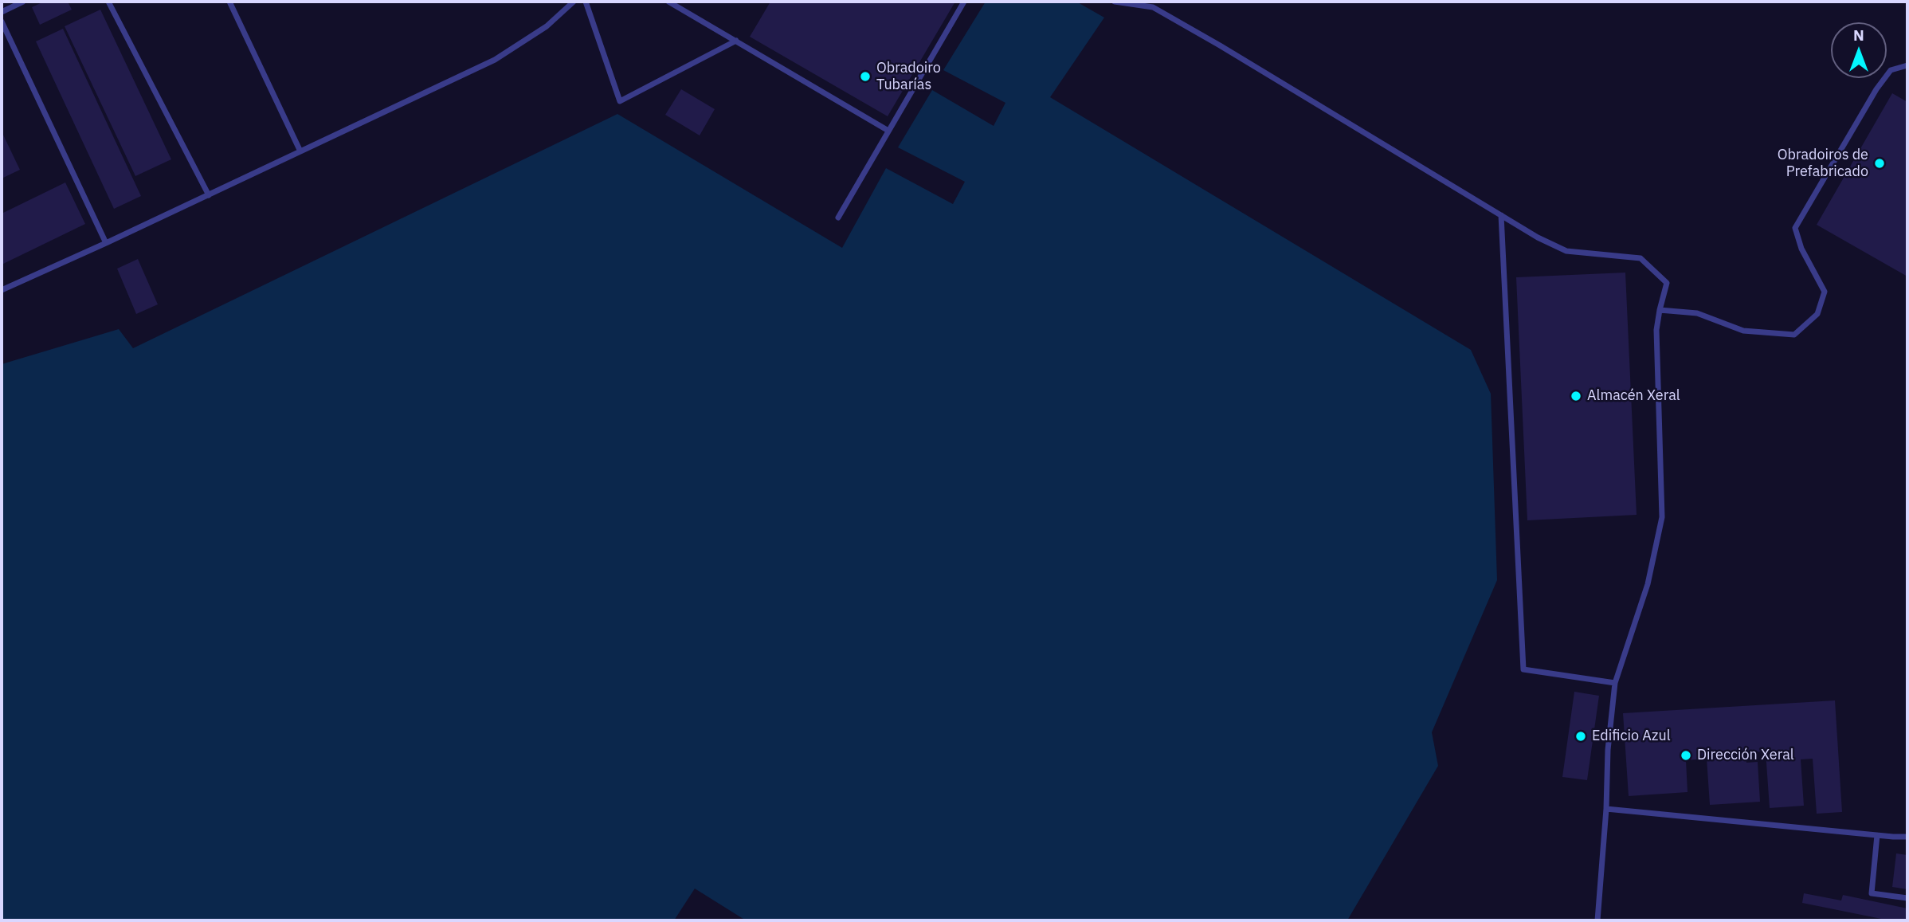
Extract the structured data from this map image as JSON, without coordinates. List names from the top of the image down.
{
  "places": [
    "Obradoiro Tubarías",
    "Obradoiros de Prefabricado",
    "Almacén Xeral",
    "Edificio Azul",
    "Dirección Xeral"
  ],
  "north": "top"
}
